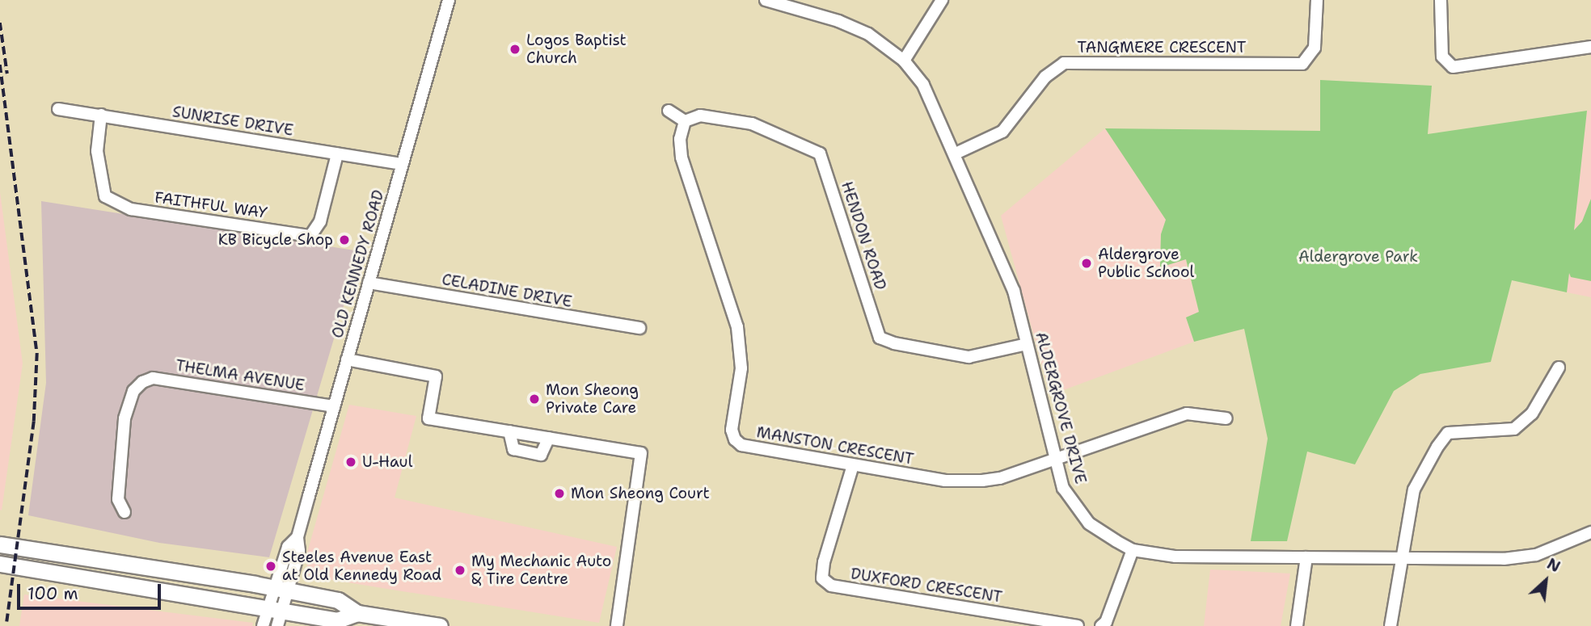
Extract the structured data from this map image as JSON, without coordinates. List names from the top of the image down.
{
  "streets": {
    "street": [
      "TANGMERE CRESCENT",
      "SUNRISE DRIVE",
      "FAITHFUL WAY",
      "HENDON ROAD",
      "OLD KENNEDY ROAD",
      "CELADINE DRIVE",
      "THELMA AVENUE",
      "ALDERGROVE DRIVE",
      "MANSTON CRESCENT",
      "DUXFORD CRESCENT"
    ]
  },
  "crossings": [
    ["TANGMERE CRESCENT", "ALDERGROVE DRIVE"],
    ["SUNRISE DRIVE", "FAITHFUL WAY"],
    ["SUNRISE DRIVE", "OLD KENNEDY ROAD"],
    ["HENDON ROAD", "ALDERGROVE DRIVE"],
    ["HENDON ROAD", "MANSTON CRESCENT"],
    ["OLD KENNEDY ROAD", "CELADINE DRIVE"],
    ["OLD KENNEDY ROAD", "THELMA AVENUE"],
    ["ALDERGROVE DRIVE", "MANSTON CRESCENT"],
    ["MANSTON CRESCENT", "DUXFORD CRESCENT"]
  ],
  "parks": ["Aldergrove Park"],
  "places": [
    "Logos Baptist Church",
    "KB Bicycle Shop",
    "Aldergrove Public School",
    "Mon Sheong Private Care",
    "U-Haul",
    "Mon Sheong Court",
    "Steeles Avenue East at Old Kennedy Road",
    "My Mechanic Auto & Tire Centre"
  ],
  "scale_bar": "100 m",
  "north": "top right"
}
